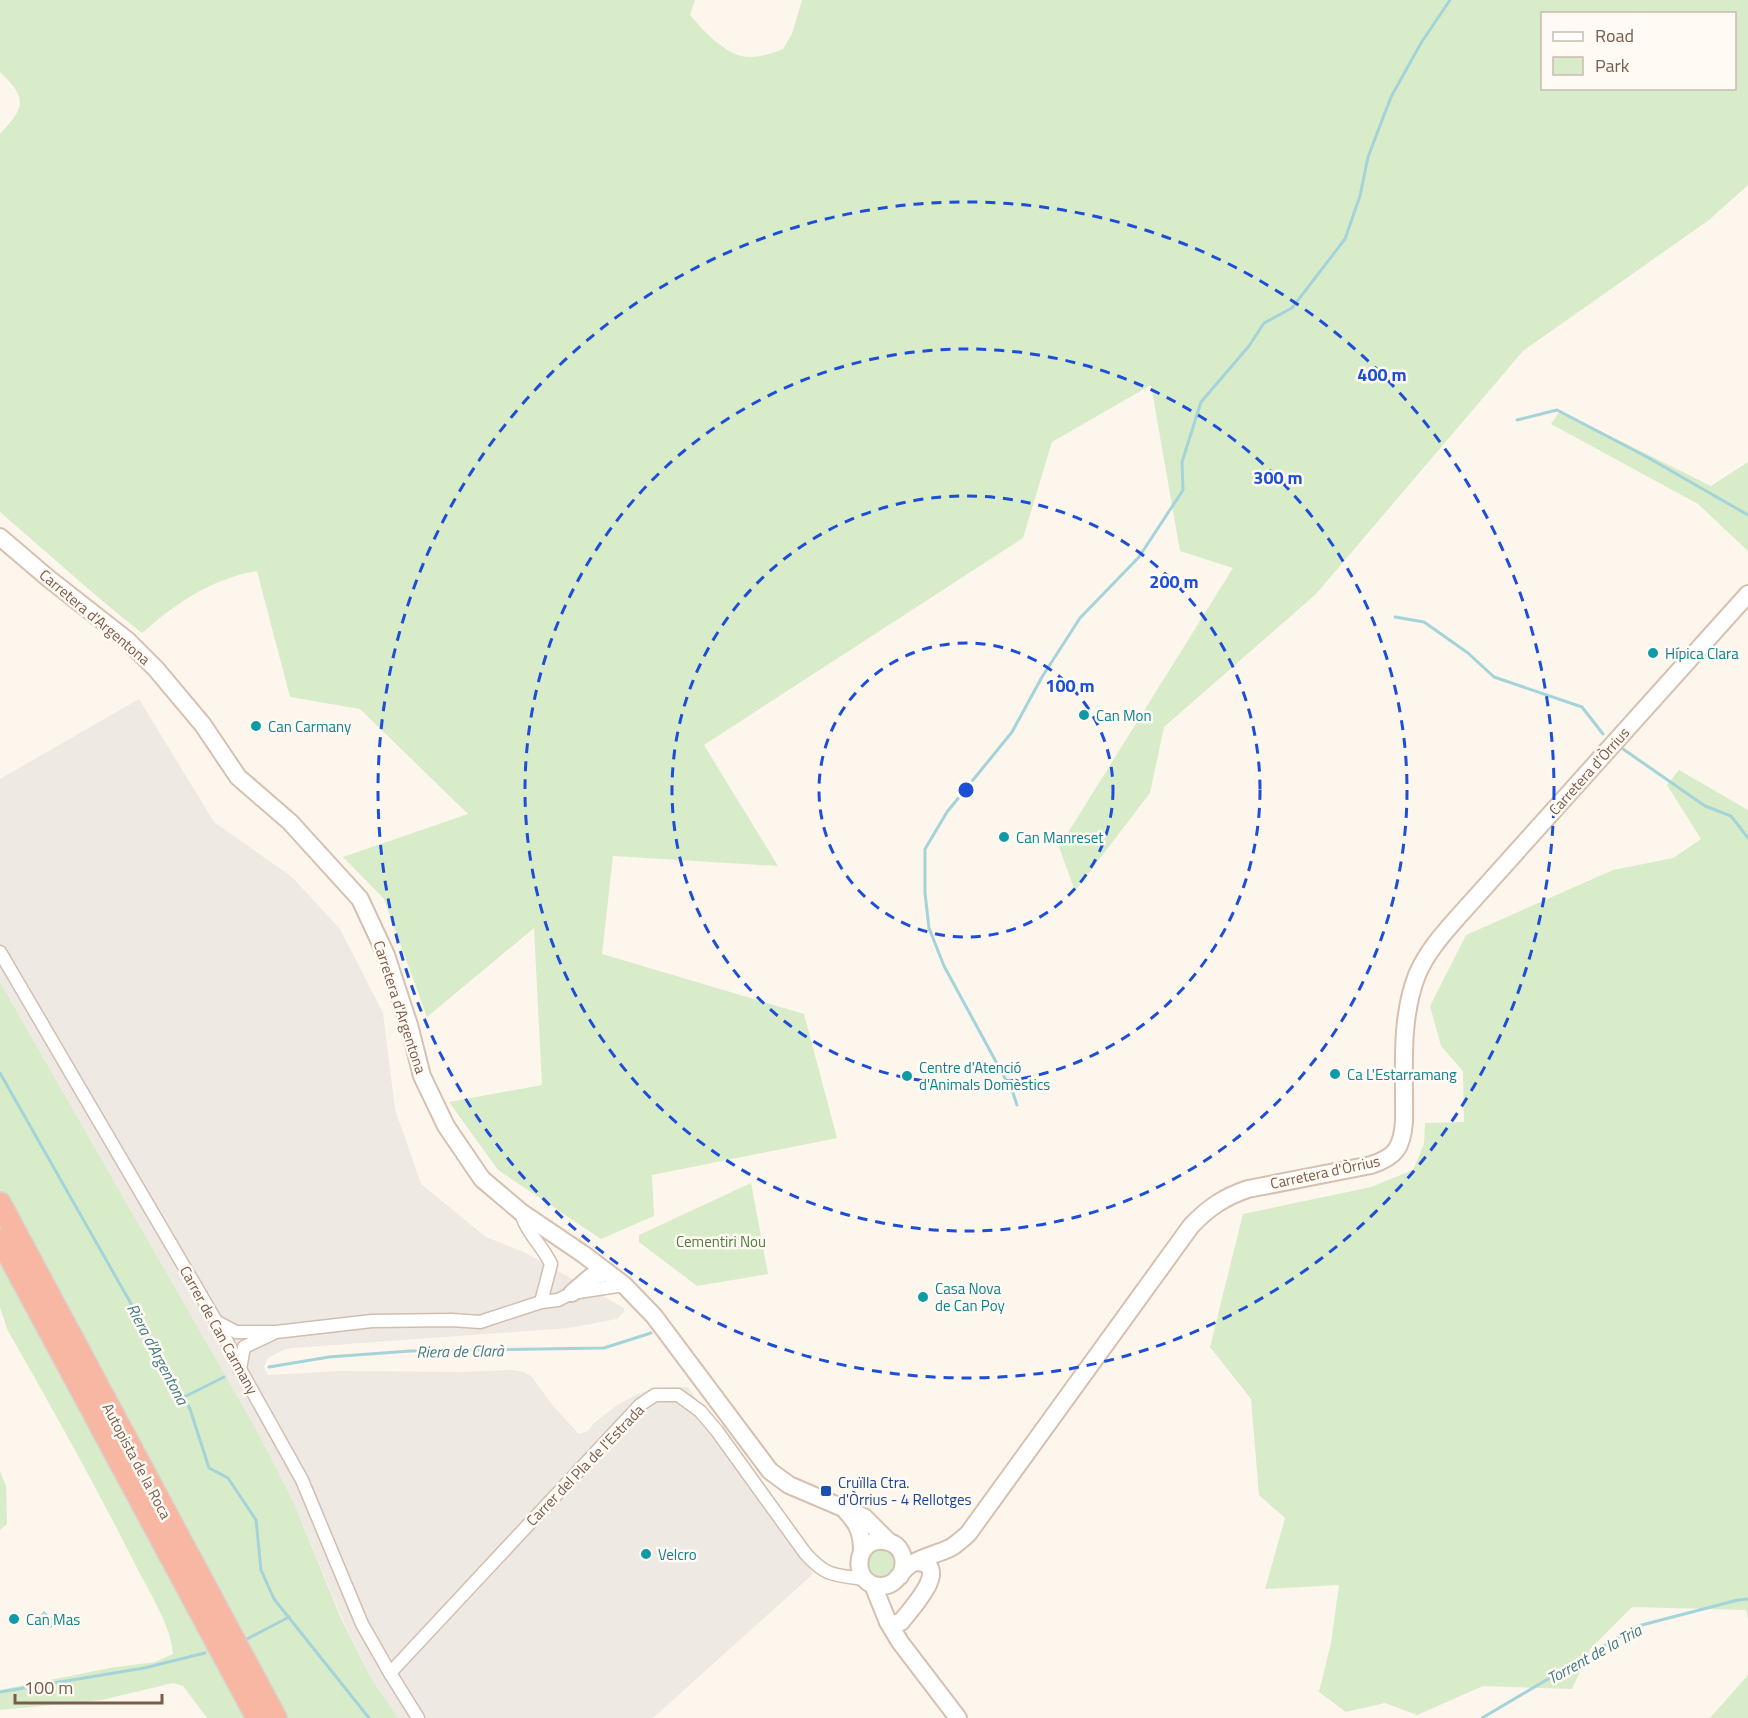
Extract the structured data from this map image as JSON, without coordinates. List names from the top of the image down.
{
  "streets": {
    "highway": ["Autopista de la Roca"],
    "street": [
      "Carretera d'Argentona",
      "Carretera d'Òrrius",
      "Carrer de Can Carmany",
      "Carrer del Pla de l'Estrada"
    ]
  },
  "crossings": [
    ["Carrer de Can Carmany", "Carrer del Pla de l'Estrada"]
  ],
  "water": ["Riera de Clarà", "Riera d'Argentona", "Torrent de la Tria"],
  "parks": ["Cementiri Nou"],
  "places": {
    "other": [
      "Hípica Clara",
      "Can Mon",
      "Can Carmany",
      "Can Manreset",
      "Ca L'Estarramang",
      "Centre d'Atenció d'Animals Domèstics",
      "Casa Nova de Can Poy",
      "Velcro",
      "Can Mas"
    ],
    "transit": ["Cruïlla Ctra. d'Òrrius - 4 Rellotges"]
  },
  "legend": ["Road", "Park"],
  "scale_bar": "100 m",
  "rings": [
    "400 m",
    "300 m",
    "200 m",
    "100 m"
  ]
}
